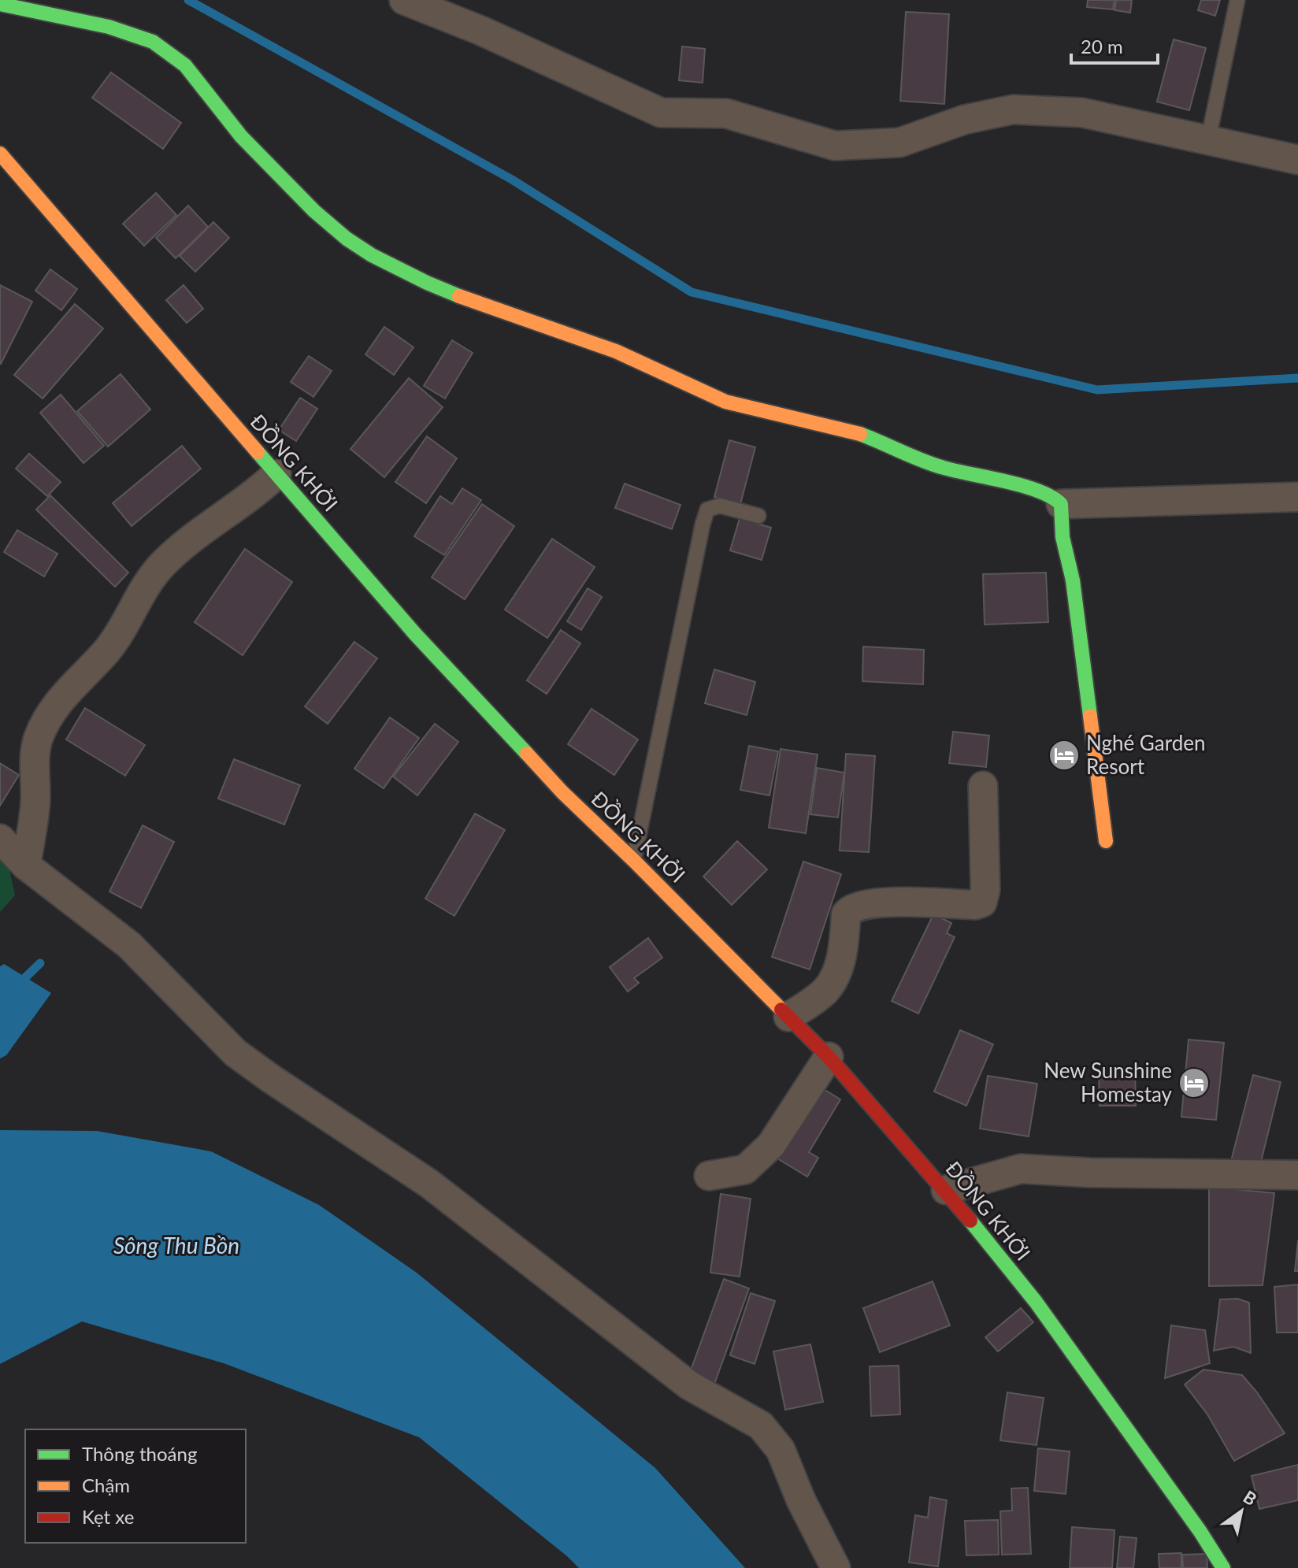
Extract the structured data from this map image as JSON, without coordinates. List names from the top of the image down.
{
  "streets": {
    "street": ["ĐỒNG KHỞI"]
  },
  "water": ["Sông Thu Bồn"],
  "places": {
    "hotel": ["Nghé Garden Resort", "New Sunshine Homestay"]
  },
  "legend": ["Thông thoáng", "Chậm", "Kẹt xe"],
  "scale_bar": "20 m",
  "north": "top right"
}
